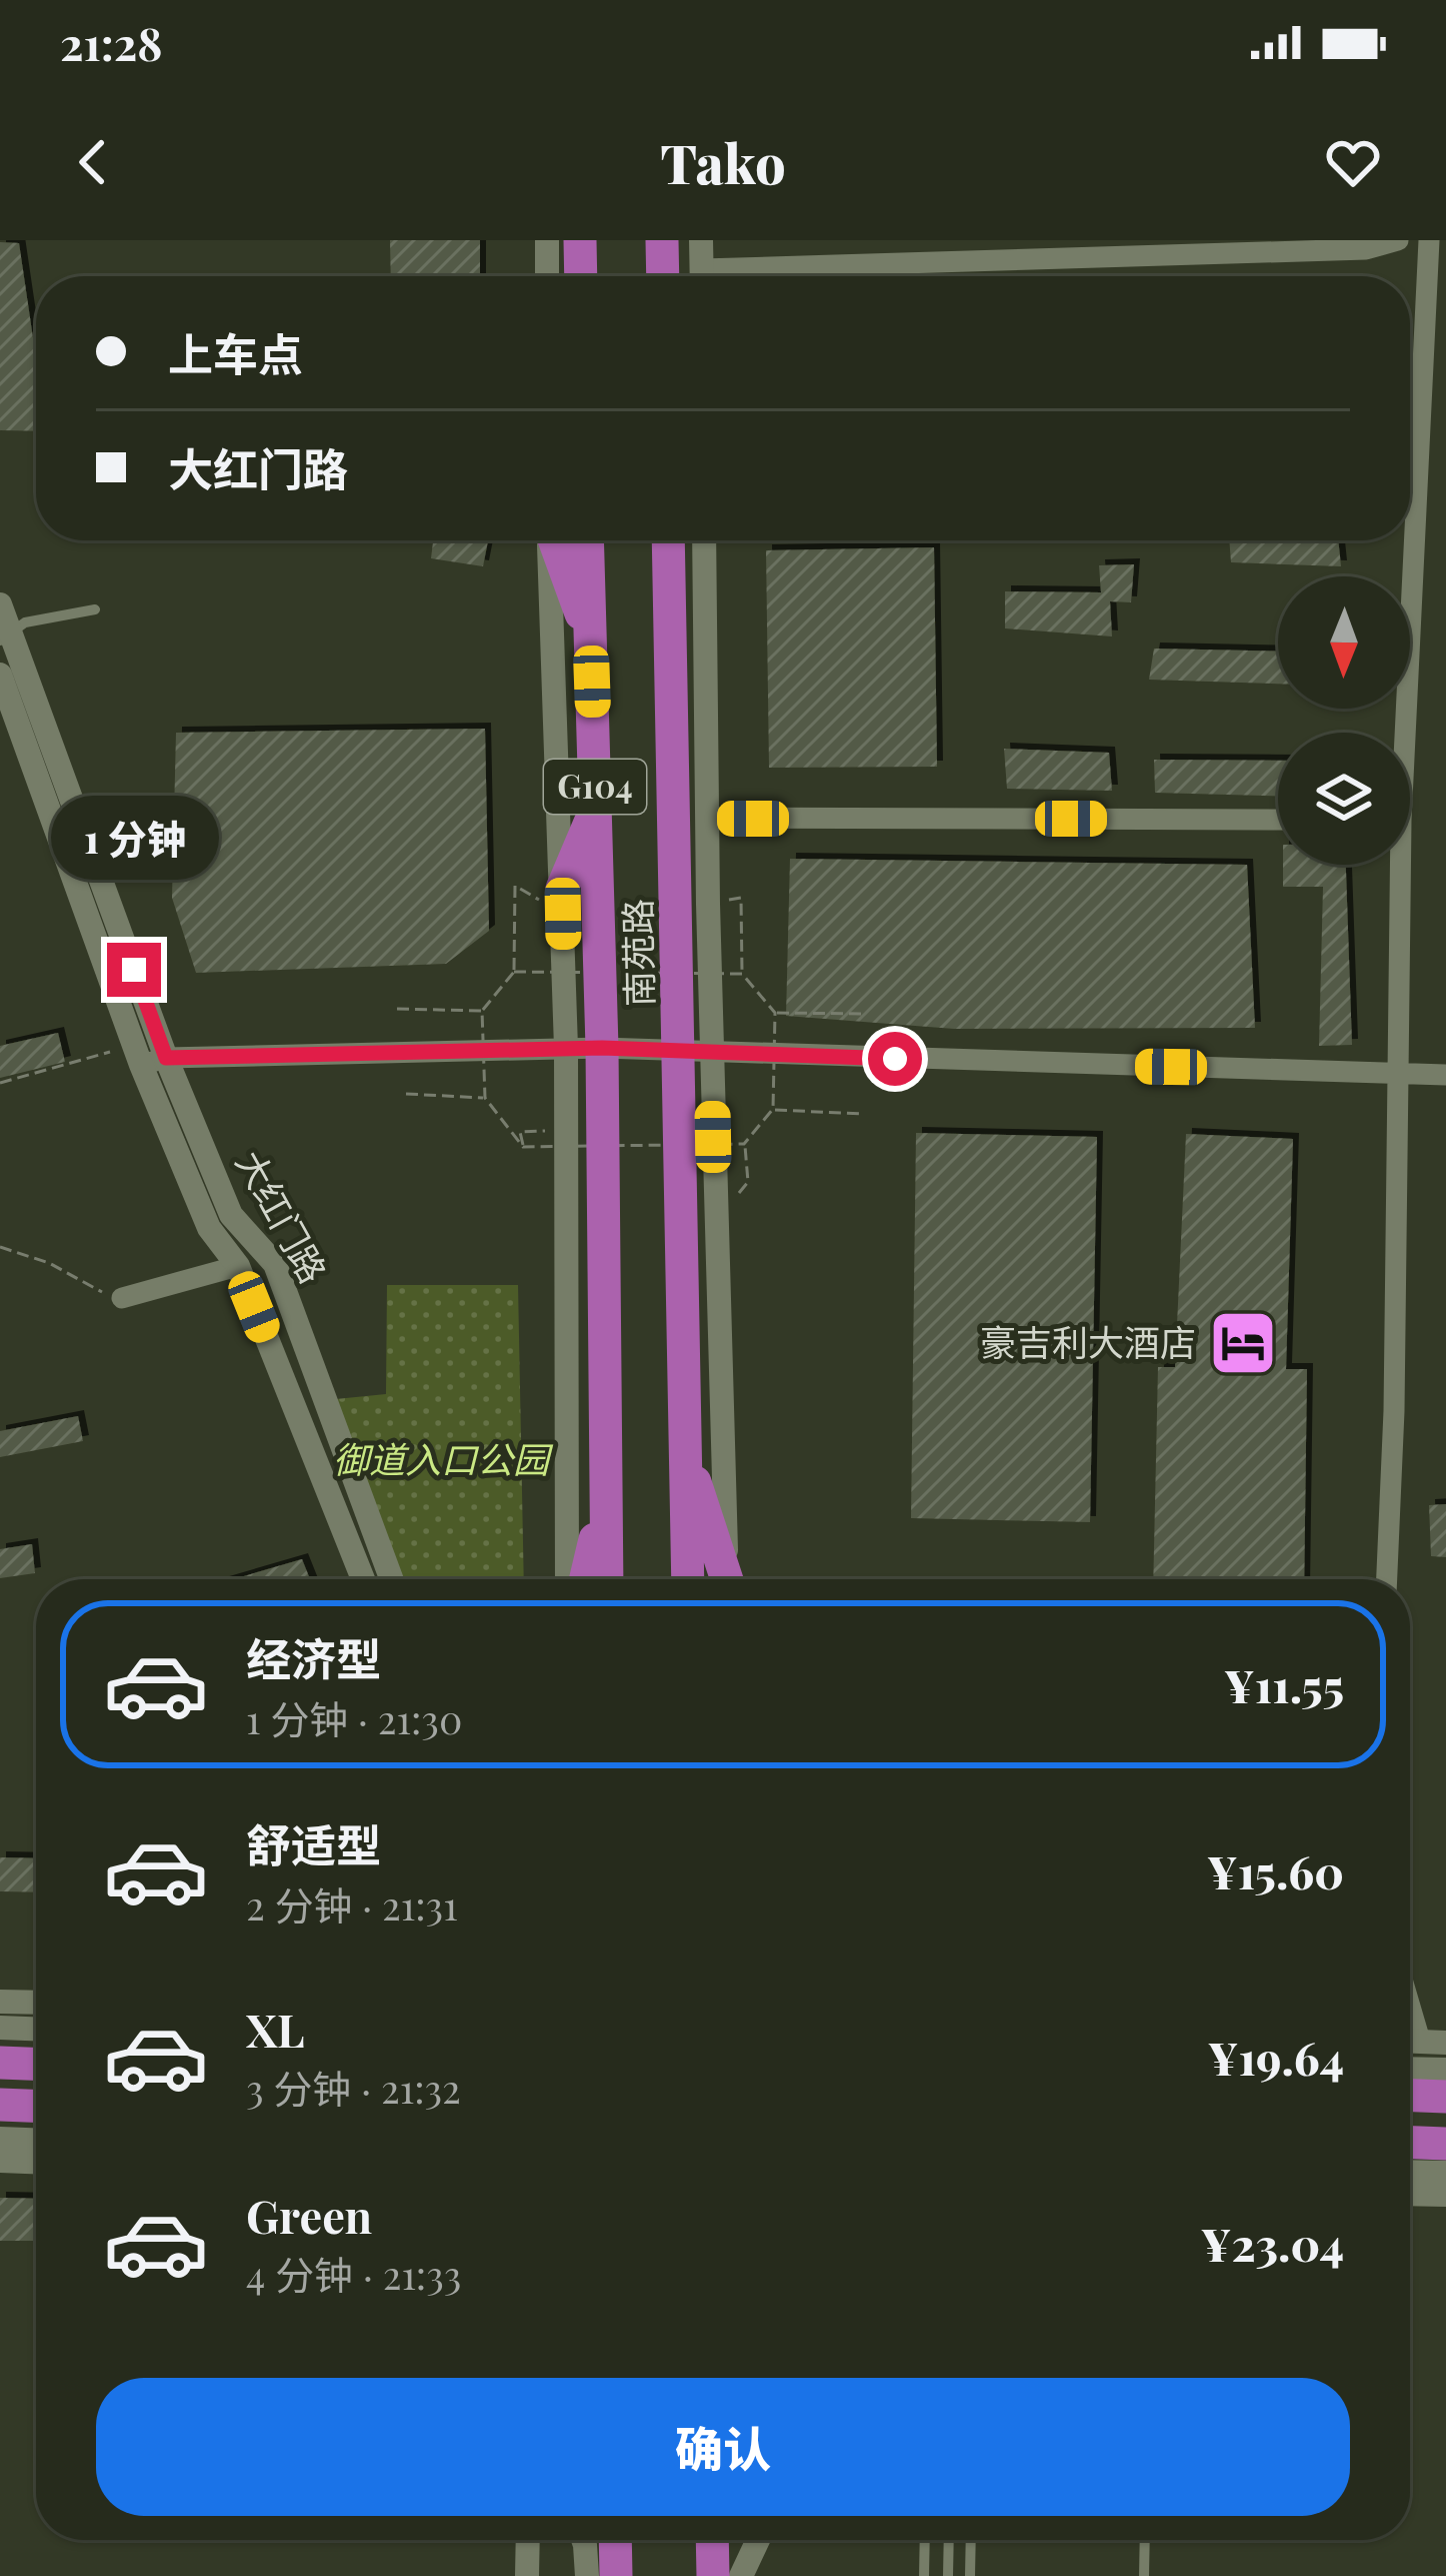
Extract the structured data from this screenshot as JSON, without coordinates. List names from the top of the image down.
{
  "streets": {
    "highway": ["G104", "南苑路"],
    "street": ["大红门路"]
  },
  "parks": ["御道入口公园"],
  "places": {
    "hotel": ["豪吉利大酒店"]
  },
  "north": "bottom",
  "page": {
    "status": "21:28",
    "header": "Tako",
    "banner": ["上车点", "大红门路"],
    "bubble": "1 分钟",
    "list": [
      {
        "name": "经济型",
        "note": "1 分钟 · 21:30",
        "value": "¥11.55"
      },
      {
        "name": "舒适型",
        "note": "2 分钟 · 21:31",
        "value": "¥15.60"
      },
      {
        "name": "XL",
        "note": "3 分钟 · 21:32",
        "value": "¥19.64"
      },
      {
        "name": "Green",
        "note": "4 分钟 · 21:33",
        "value": "¥23.04"
      }
    ],
    "buttons": "确认"
  }
}
